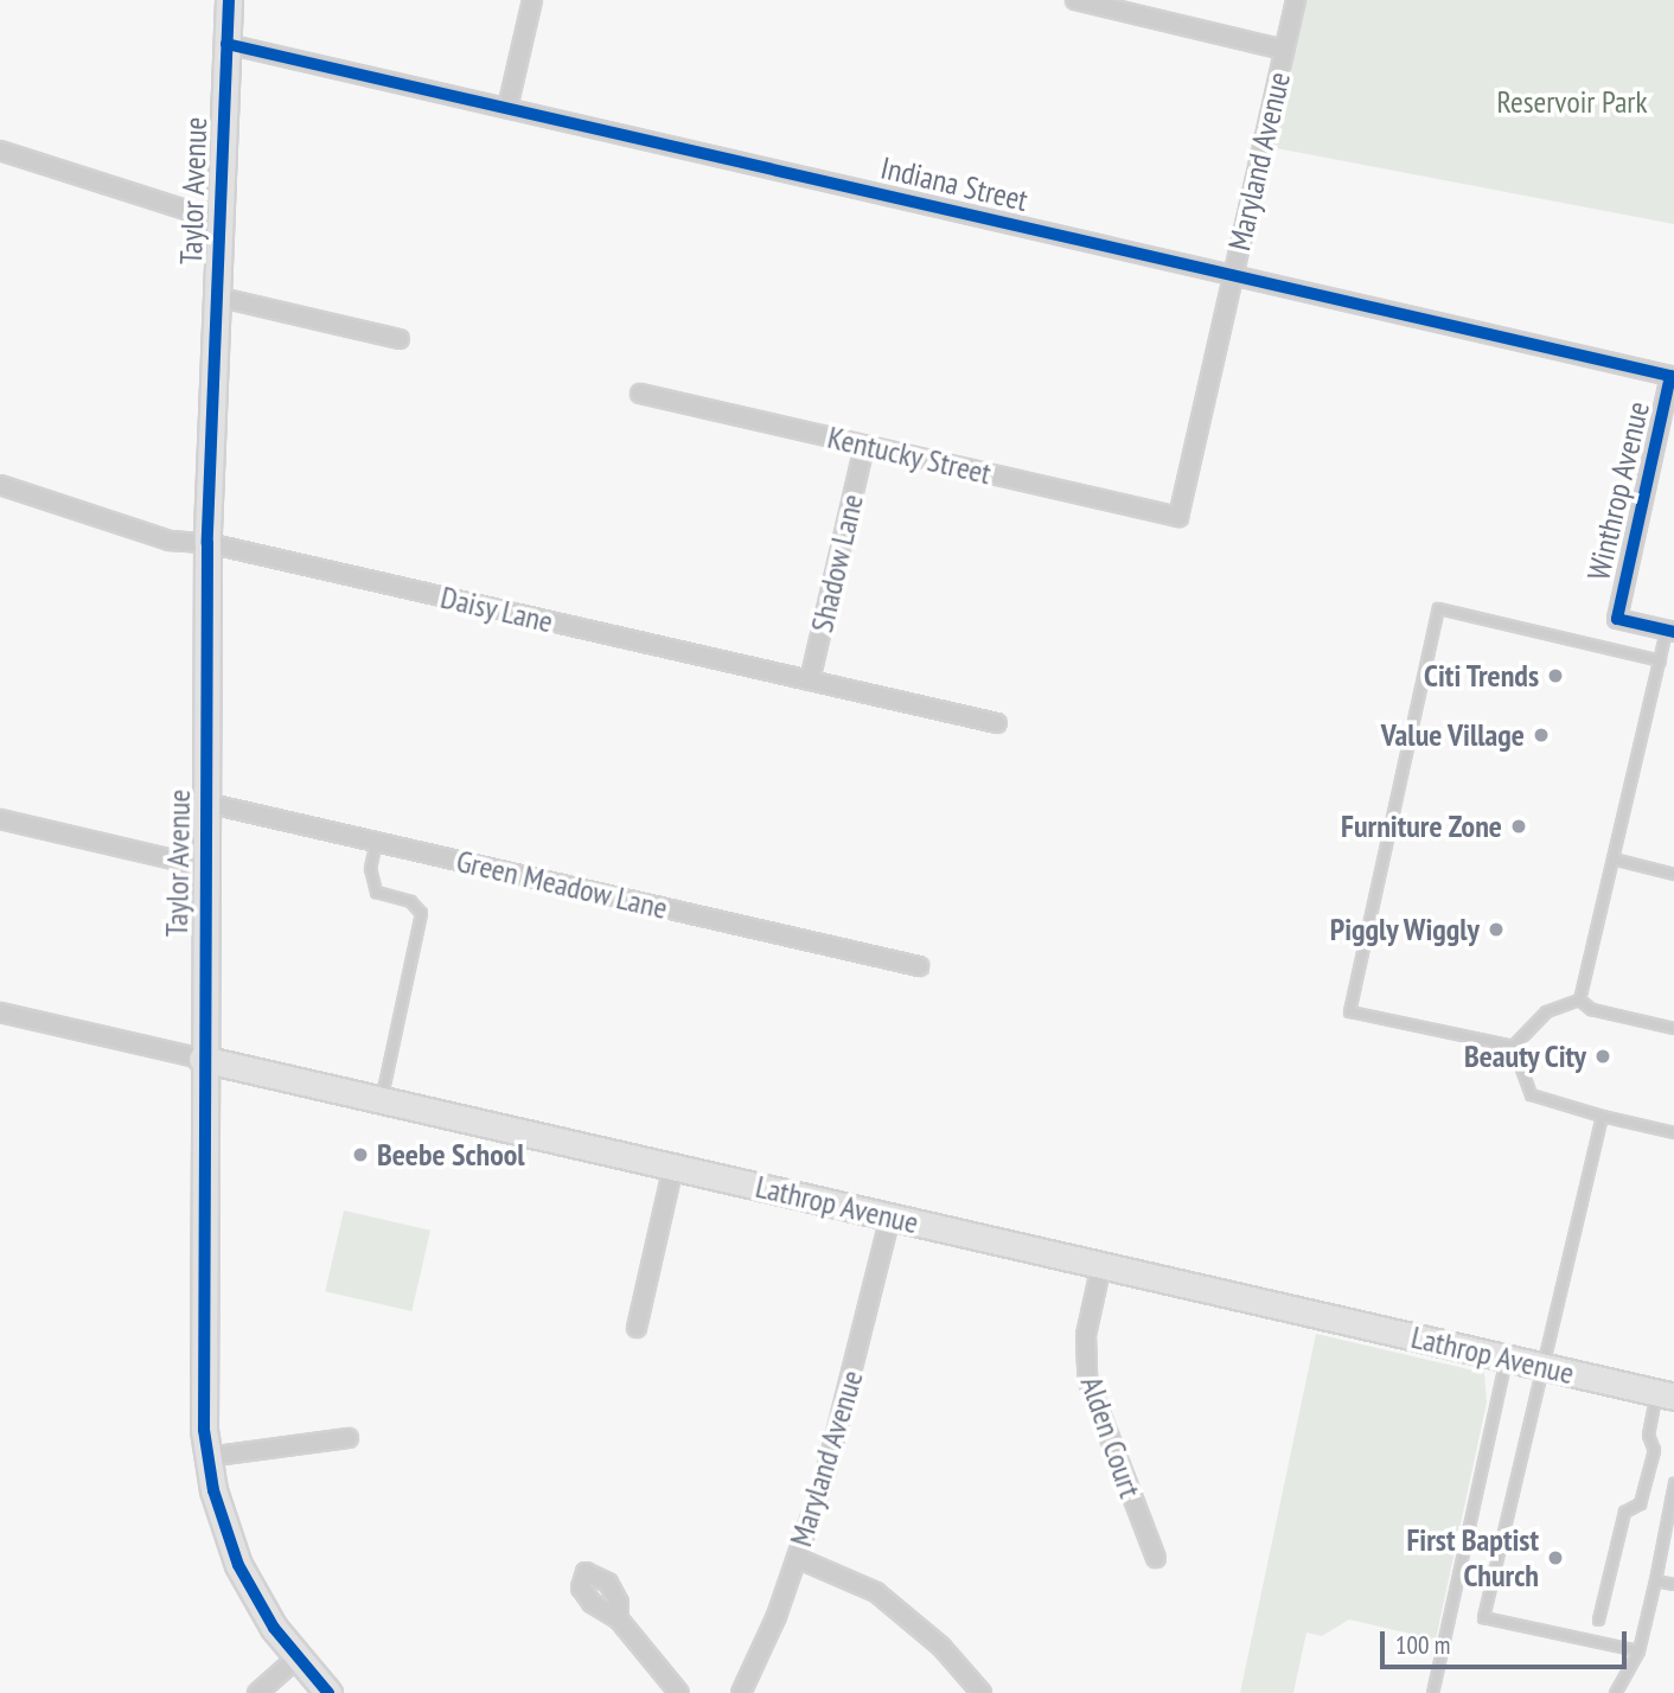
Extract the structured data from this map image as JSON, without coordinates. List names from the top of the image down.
{
  "streets": {
    "street": [
      "Maryland Avenue",
      "Indiana Street",
      "Taylor Avenue",
      "Kentucky Street",
      "Winthrop Avenue",
      "Shadow Lane",
      "Daisy Lane",
      "Green Meadow Lane",
      "Lathrop Avenue",
      "Alden Court"
    ]
  },
  "crossings": [
    ["Maryland Avenue", "Indiana Street"],
    ["Maryland Avenue", "Kentucky Street"],
    ["Maryland Avenue", "Lathrop Avenue"],
    ["Indiana Street", "Taylor Avenue"],
    ["Indiana Street", "Winthrop Avenue"],
    ["Taylor Avenue", "Daisy Lane"],
    ["Taylor Avenue", "Green Meadow Lane"],
    ["Taylor Avenue", "Lathrop Avenue"],
    ["Kentucky Street", "Shadow Lane"],
    ["Shadow Lane", "Daisy Lane"],
    ["Lathrop Avenue", "Alden Court"]
  ],
  "parks": ["Reservoir Park"],
  "places": [
    "Citi Trends",
    "Value Village",
    "Furniture Zone",
    "Piggly Wiggly",
    "Beauty City",
    "Beebe School",
    "First Baptist Church"
  ],
  "scale_bar": "100 m"
}
